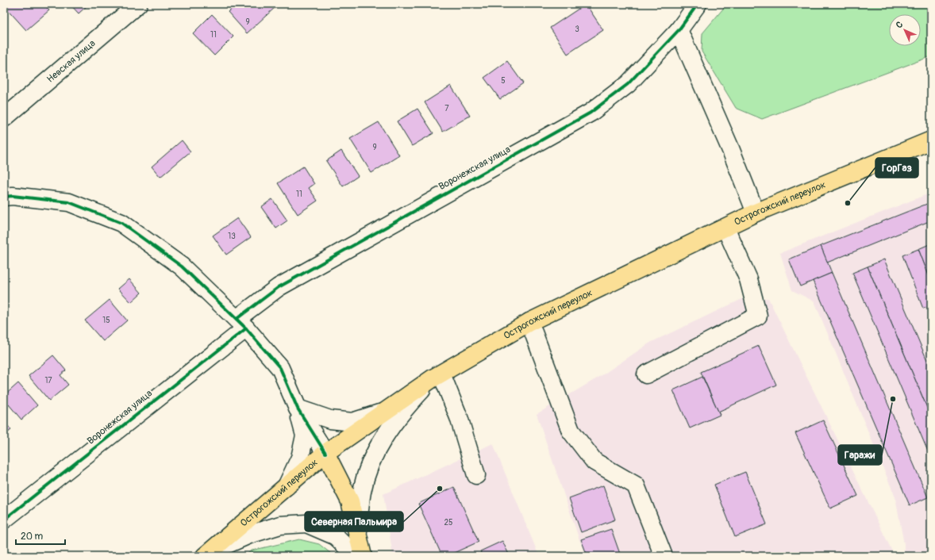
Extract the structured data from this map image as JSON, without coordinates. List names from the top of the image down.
{
  "streets": {
    "main road": ["Острогожский переулок"],
    "street": ["Невская улица", "Воронежская улица"]
  },
  "places": ["ГорГаз", "Гаражи", "Северная Пальмира"],
  "house_numbers": [
    "9",
    "3",
    "11",
    "5",
    "7",
    "9",
    "11",
    "13",
    "15",
    "17",
    "25"
  ],
  "scale_bar": "20 m",
  "north": "top left"
}
